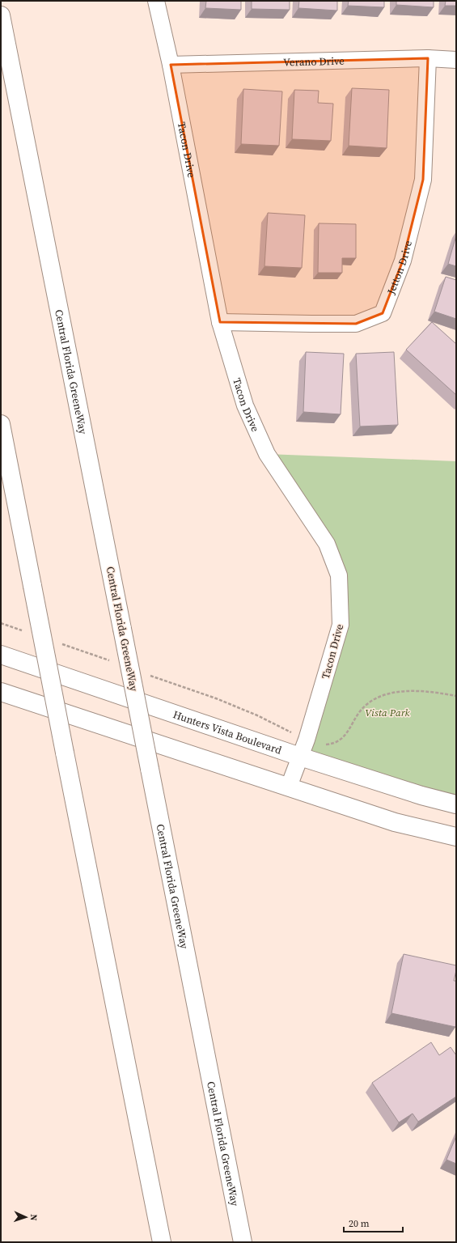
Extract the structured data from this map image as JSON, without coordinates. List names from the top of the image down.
{
  "streets": {
    "main road": ["Central Florida GreeneWay", "Hunters Vista Boulevard"],
    "street": ["Verano Drive", "Tacon Drive", "Jetton Drive"]
  },
  "crossings": [
    ["Verano Drive", "Tacon Drive"],
    ["Verano Drive", "Jetton Drive"],
    ["Tacon Drive", "Jetton Drive"],
    ["Tacon Drive", "Hunters Vista Boulevard"]
  ],
  "parks": ["Vista Park"],
  "scale_bar": "20 m",
  "north": "right"
}
